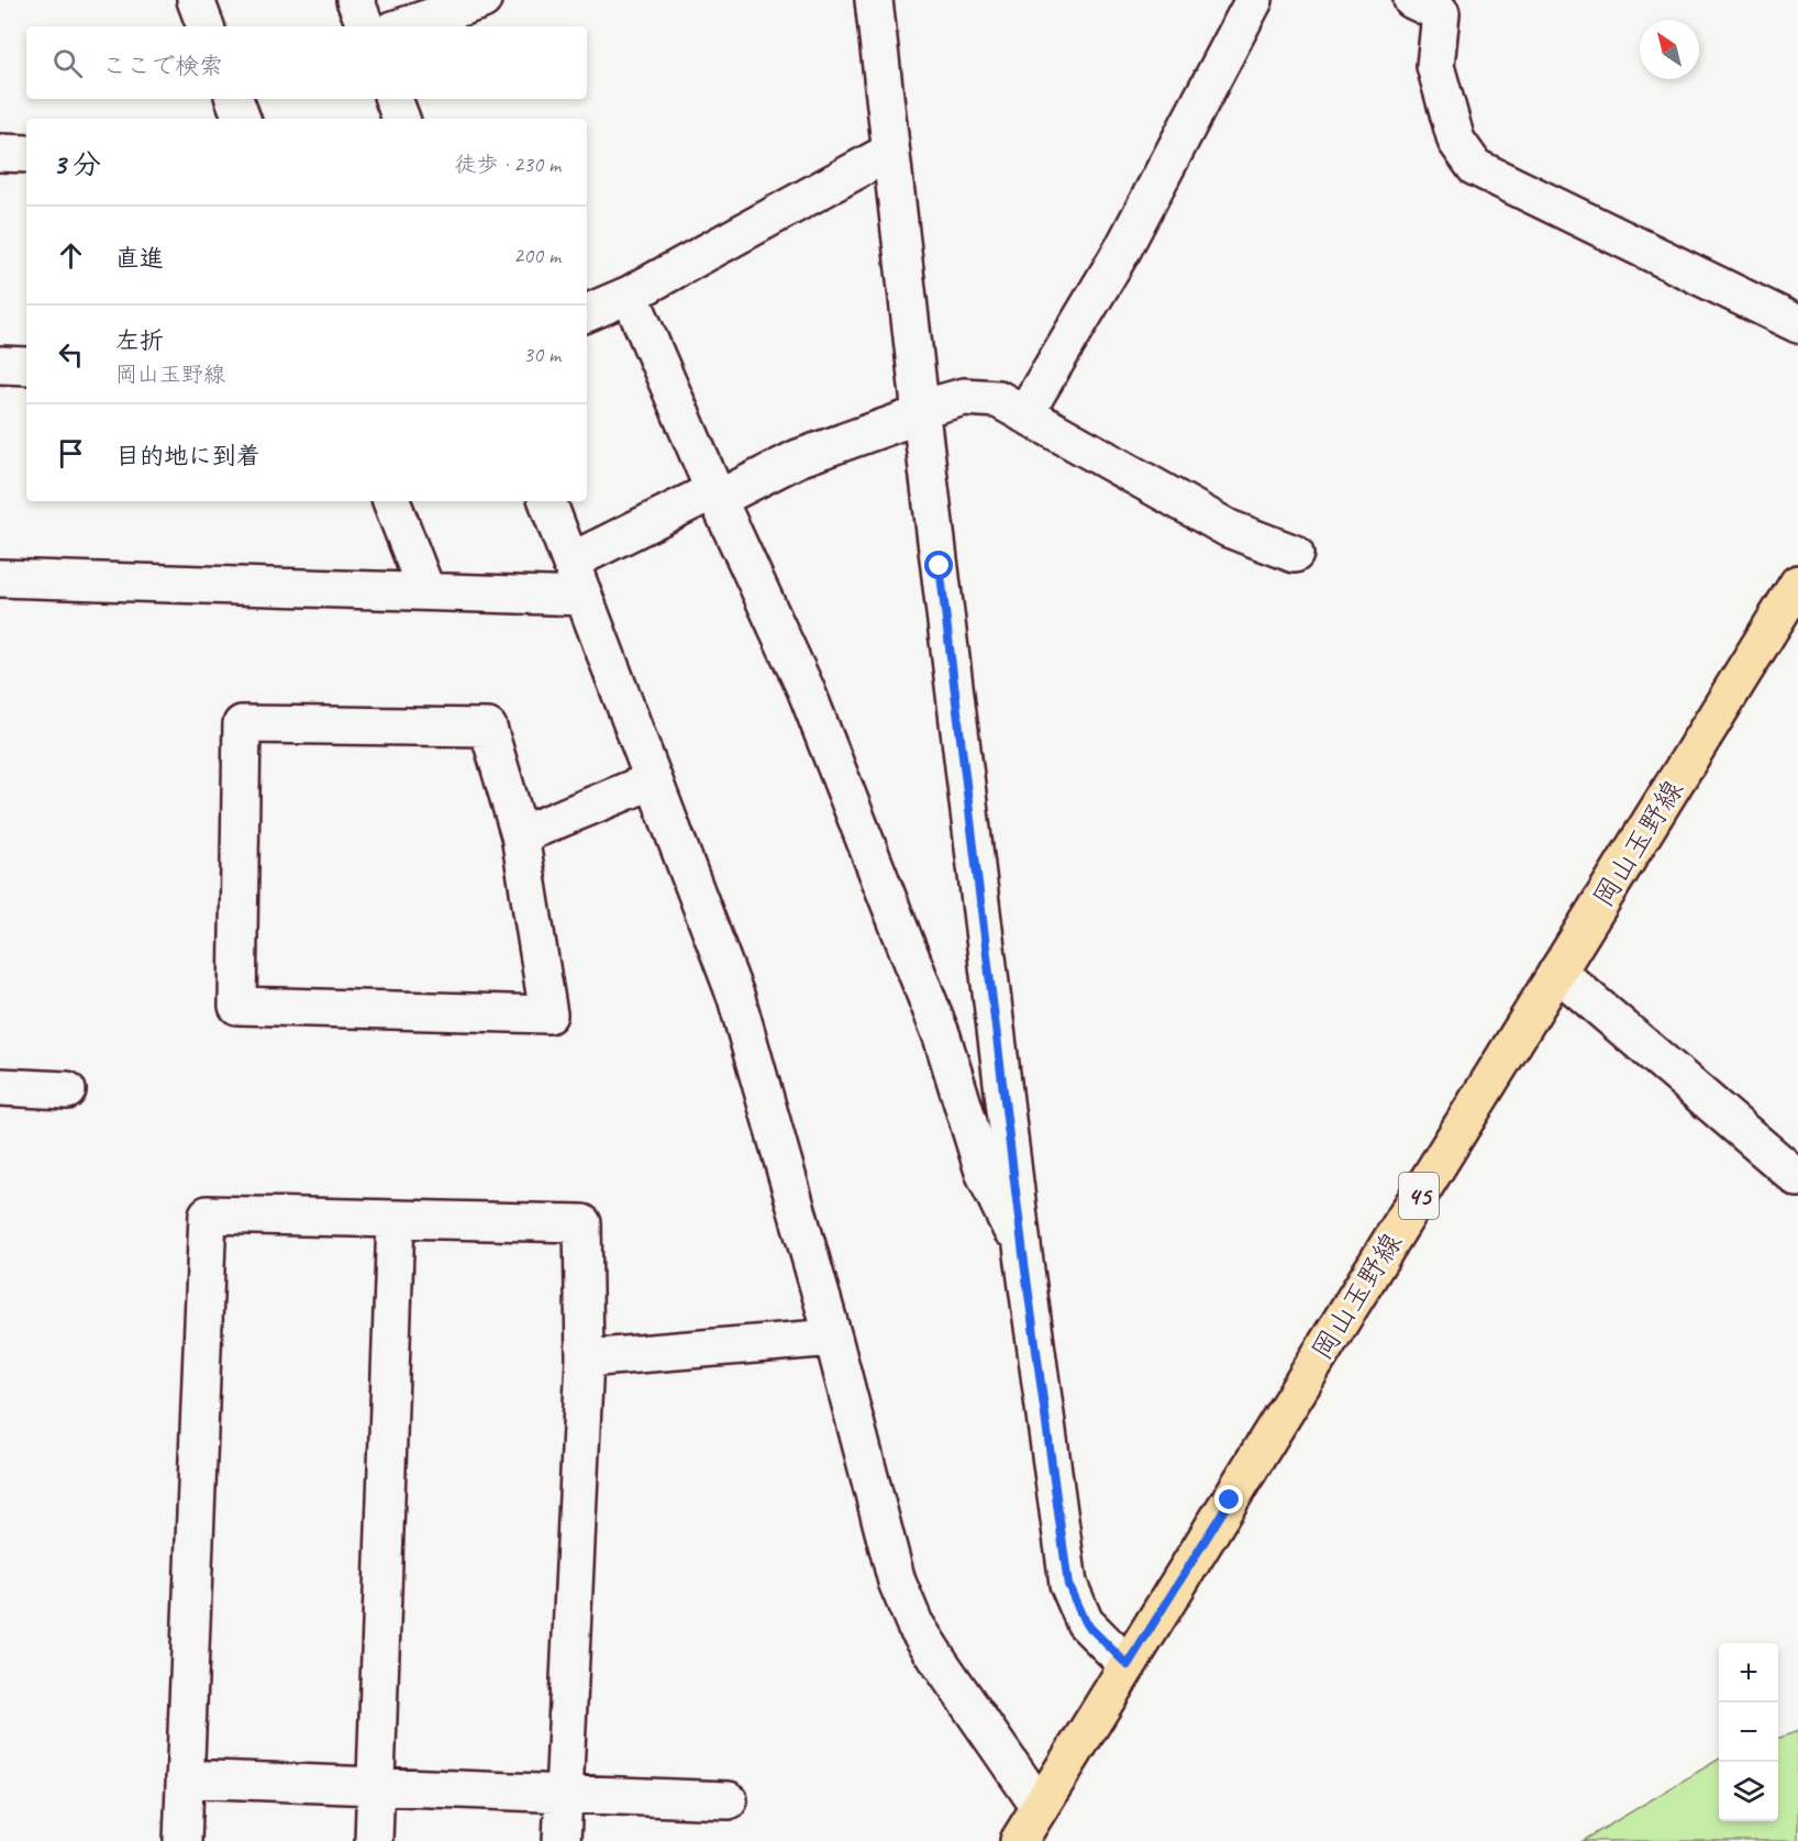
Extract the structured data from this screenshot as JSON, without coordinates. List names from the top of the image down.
{
  "streets": {
    "main road": ["岡山玉野線", "45"]
  },
  "north": "top left",
  "page": {
    "search": "ここで検索",
    "heading": ["3 分", "徒歩 · 230 m"],
    "list": [
      ["直進", "200 m"],
      ["左折", "岡山玉野線", "30 m"],
      "目的地に到着"
    ],
    "map_buttons": ["+", "−"]
  }
}
